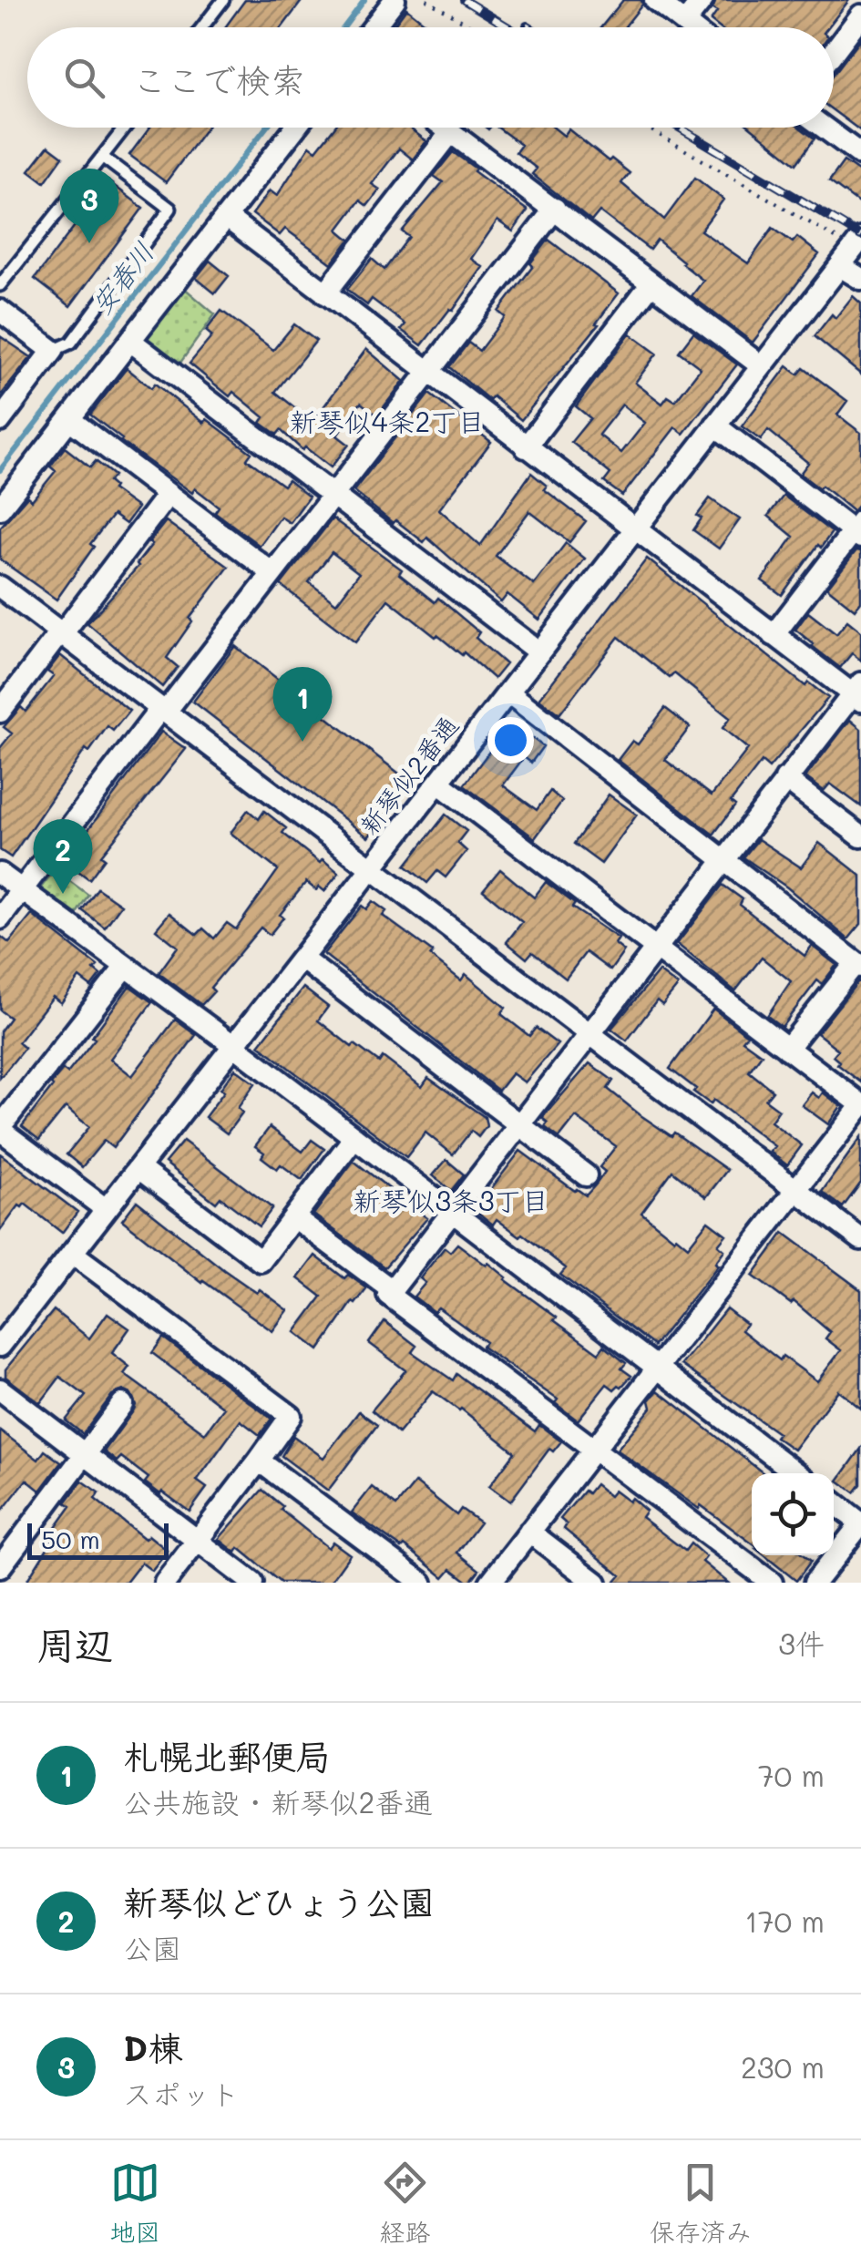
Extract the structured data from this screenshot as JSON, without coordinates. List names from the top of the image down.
{
  "streets": {
    "street": ["新琴似2番通"]
  },
  "districts": ["新琴似4条2丁目", "新琴似3条3丁目"],
  "water": ["安春川"],
  "scale_bar": "50 m",
  "page": {
    "search": "ここで検索",
    "pins": ["3", "1", "2"],
    "scale": "50 m",
    "heading": ["周辺", "3件"],
    "list": [
      {
        "mark": "1",
        "name": "札幌北郵便局",
        "note": "公共施設 · 新琴似2番通",
        "value": "70 m"
      },
      {
        "mark": "2",
        "name": "新琴似どひょう公園",
        "note": "公園",
        "value": "170 m"
      },
      {
        "mark": "3",
        "name": "D棟",
        "note": "スポット",
        "value": "230 m"
      }
    ],
    "nav": ["地図", "経路", "保存済み"]
  }
}
